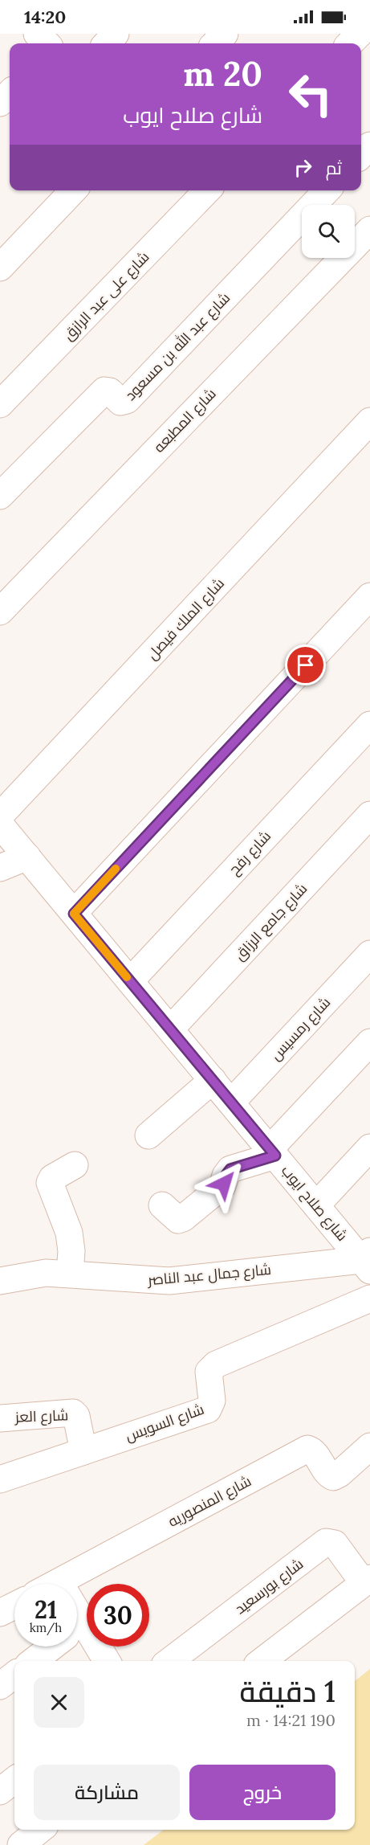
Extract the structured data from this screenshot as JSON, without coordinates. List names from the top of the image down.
{
  "streets": {
    "street": [
      "شارع على عبد الرازق",
      "شارع عبد الله بن مسعود",
      "شارع المطبعه",
      "شارع الملك فيصل",
      "شارع رفح",
      "شارع جامع الرزاق",
      "شارع رمسيس",
      "شارع صلاح ايوب",
      "شارع جمال عبد الناصر",
      "شارع العز",
      "شارع السويس",
      "شارع المنصوريه",
      "شارع بورسعيد"
    ]
  },
  "crossings": [
    ["شارع رفح", "شارع صلاح ايوب"],
    ["شارع جامع الرزاق", "شارع صلاح ايوب"],
    ["شارع رمسيس", "شارع صلاح ايوب"],
    ["شارع صلاح ايوب", "شارع جمال عبد الناصر"],
    ["شارع العز", "شارع السويس"]
  ],
  "page": {
    "status": "14:20",
    "turn": ["20 m", "شارع صلاح ايوب"],
    "then": "ثم",
    "speed": "21 km/h",
    "limit": "30",
    "heading": ["1 دقيقة", "190 m · 14:21"],
    "buttons": ["خروج", "مشاركة"]
  }
}
